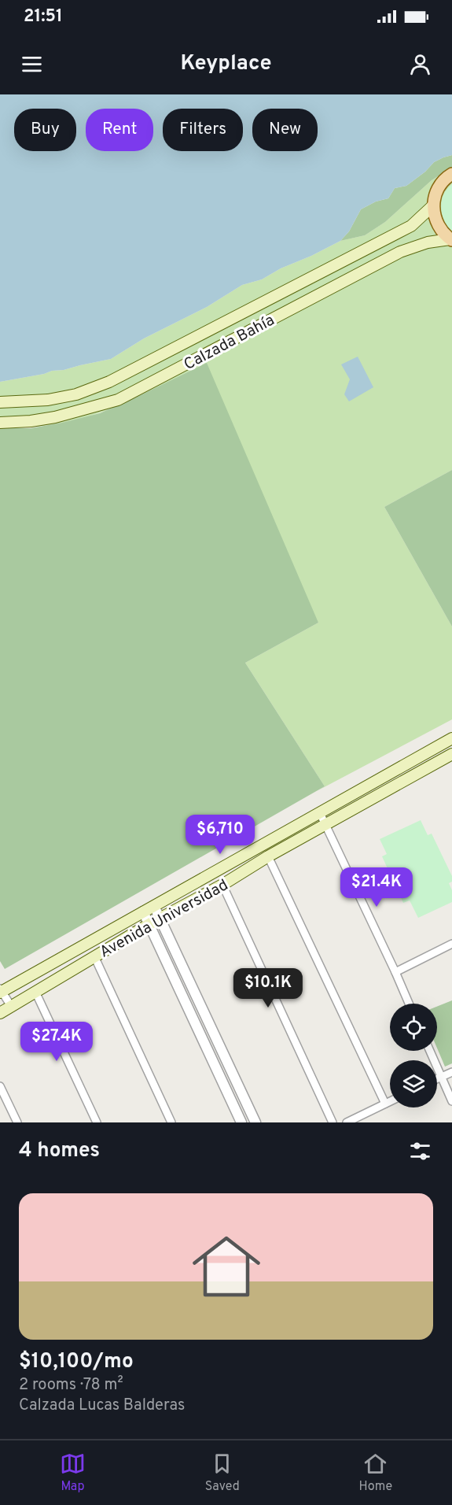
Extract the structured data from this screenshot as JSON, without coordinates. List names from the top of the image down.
{
  "streets": {
    "main road": ["Calzada Bahía", "Avenida Universidad"]
  },
  "page": {
    "status": "21:51",
    "header": "Keyplace",
    "chip": [
      "Buy",
      "Rent",
      "Filters",
      "New"
    ],
    "price": [
      "$6,710",
      "$21.4K",
      "$10.1K",
      "$27.4K"
    ],
    "heading": "4 homes",
    "list": [
      {
        "name": "$10,100/mo",
        "note": "2 rooms · 78 m² · Calzada Lucas Balderas"
      }
    ],
    "tabs": ["Map", "Saved", "Home"]
  }
}
